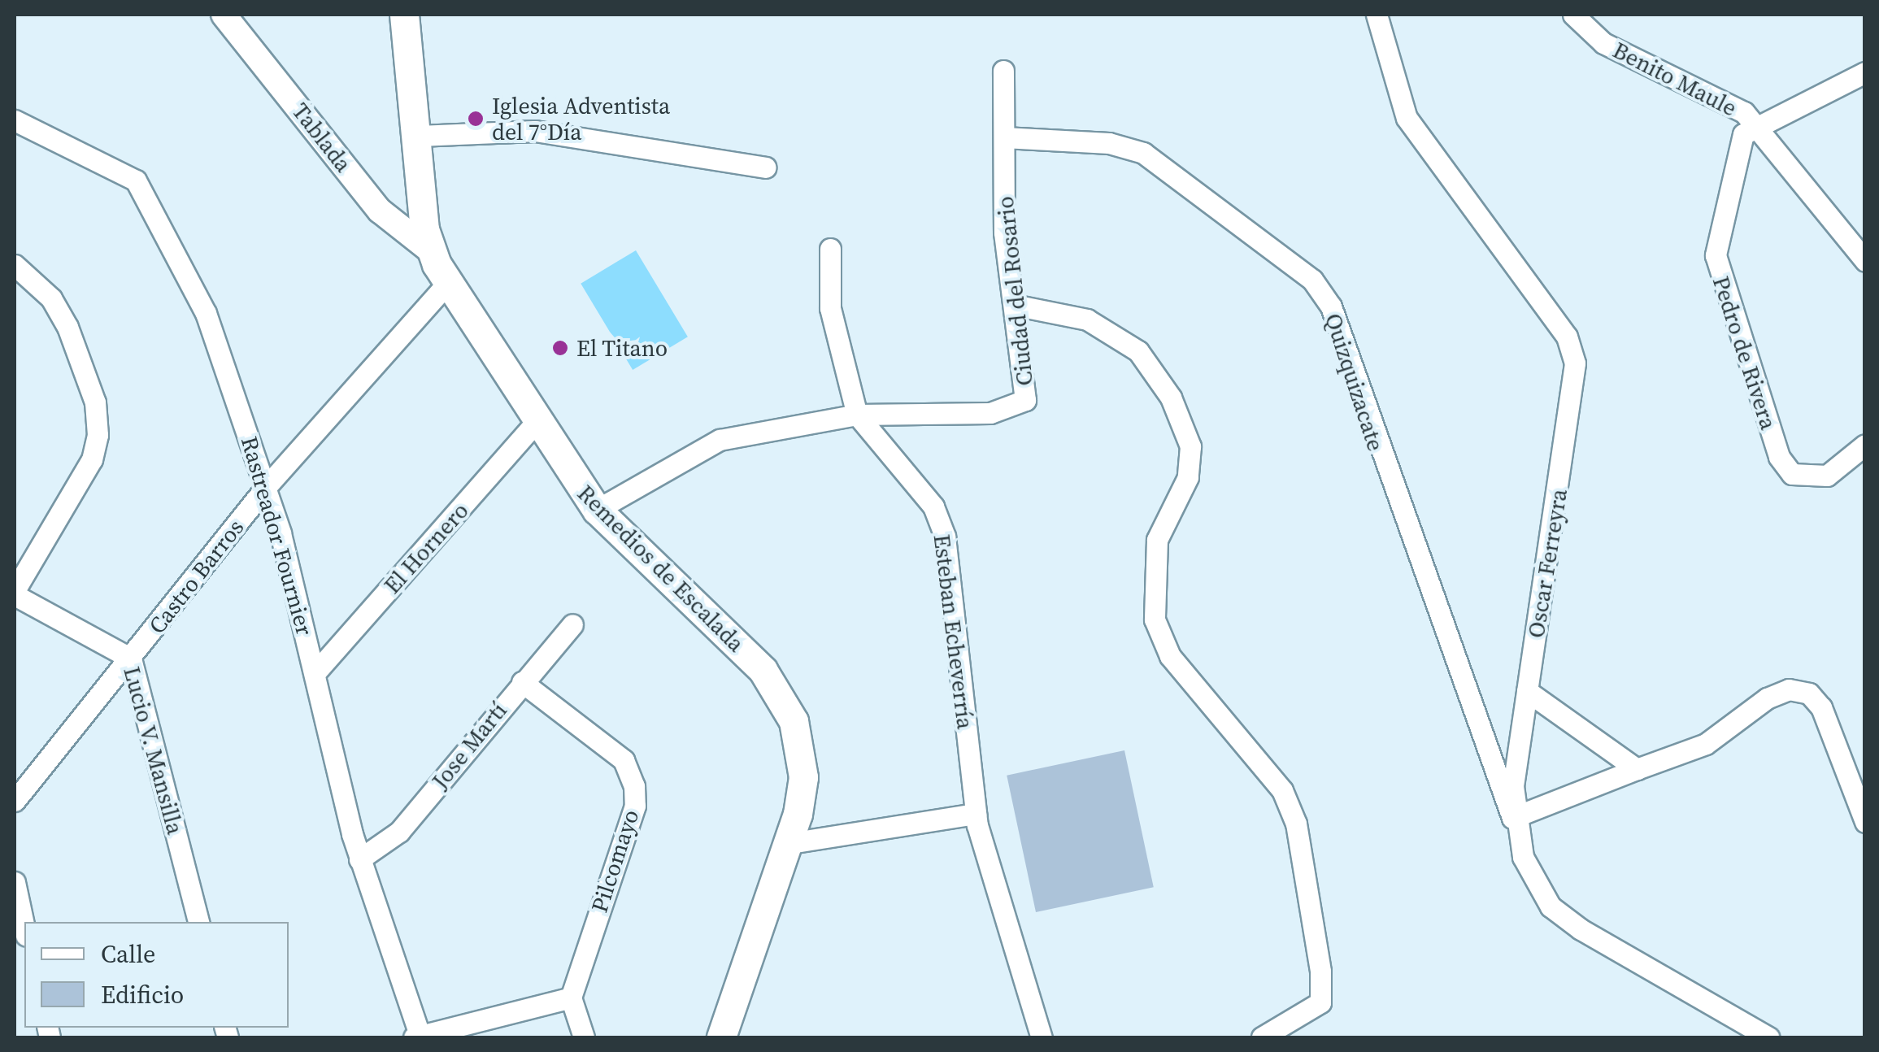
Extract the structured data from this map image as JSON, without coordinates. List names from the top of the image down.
{
  "streets": {
    "main road": ["Remedios de Escalada"],
    "street": [
      "Benito Maule",
      "Tablada",
      "Ciudad del Rosario",
      "Pedro de Rivera",
      "Quizquizacate",
      "Rastreador Fournier",
      "El Hornero",
      "Oscar Ferreyra",
      "Castro Barros",
      "Esteban Echeverría",
      "Jose Martí",
      "Lucio V. Mansilla",
      "Pilcomayo"
    ]
  },
  "crossings": [
    ["Benito Maule", "Pedro de Rivera"],
    ["Tablada", "Remedios de Escalada"],
    ["Ciudad del Rosario", "Quizquizacate"],
    ["Ciudad del Rosario", "Remedios de Escalada"],
    ["Ciudad del Rosario", "Esteban Echeverría"],
    ["Quizquizacate", "Oscar Ferreyra"],
    ["Rastreador Fournier", "El Hornero"],
    ["Rastreador Fournier", "Castro Barros"],
    ["Rastreador Fournier", "Jose Martí"],
    ["El Hornero", "Remedios de Escalada"],
    ["Remedios de Escalada", "Castro Barros"],
    ["Castro Barros", "Lucio V. Mansilla"],
    ["Jose Martí", "Pilcomayo"]
  ],
  "places": ["Iglesia Adventista del 7°Día", "El Titano"],
  "legend": ["Calle", "Edificio"]
}
